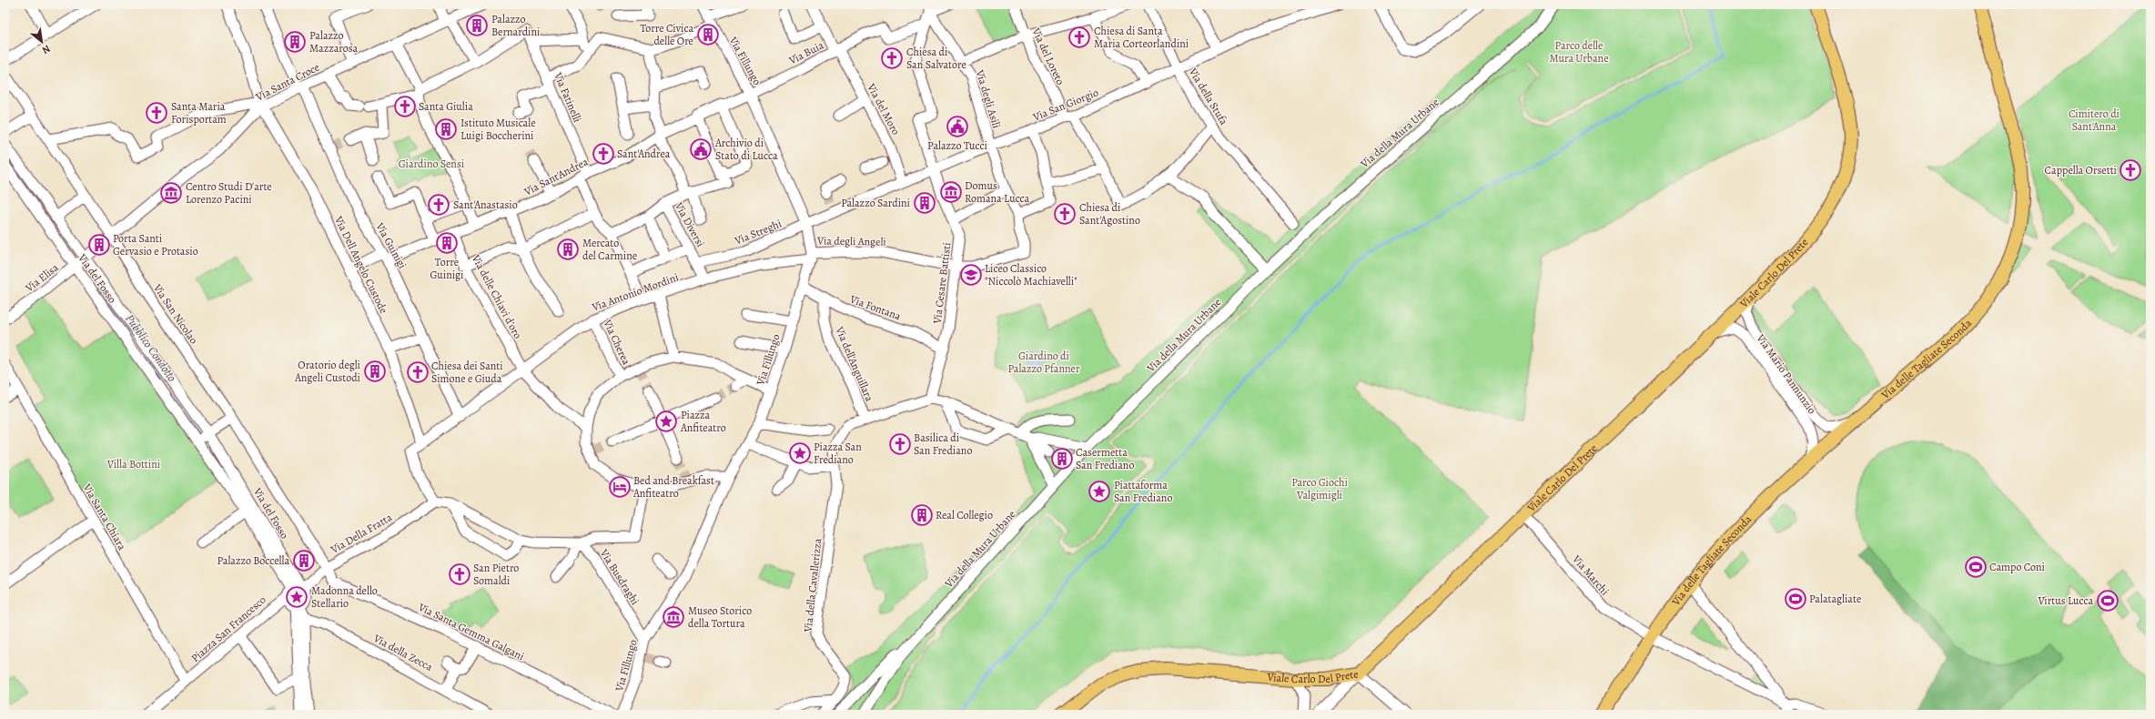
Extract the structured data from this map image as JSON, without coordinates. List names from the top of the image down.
{
  "streets": {
    "main road": ["Viale Carlo Del Prete", "Via delle Tagliate Seconda"],
    "street": [
      "Via Buia",
      "Via del Loreto",
      "Via Fillungo",
      "Via Santa Croce",
      "Via della Stufa",
      "Via Fatinelli",
      "Via degli Asili",
      "Via San Giorgio",
      "Via del Moro",
      "Via della Mura Urbane",
      "Via Sant'Andrea",
      "Via Diversi",
      "Via Streghi",
      "Via degli Angeli",
      "Via Guinigi",
      "Via Dell Angelo Custode",
      "Via Elisa",
      "Via del Fosso",
      "Via Cesare Battisti",
      "Via Antonio Mordini",
      "Via delle Chiavi d'oro",
      "Via Fontana",
      "Via San Nicolao",
      "Via Cherea",
      "Via dell'Anguillara",
      "Via Mario Pannunzio",
      "Via Santa Chiara",
      "Via Della Fratta",
      "Via Marchi",
      "Via Busdraghi",
      "Via della Cavallerizza",
      "Piazza San Francesco",
      "Via Santa Gemma Galgani",
      "Via della Zecca"
    ]
  },
  "crossings": [
    ["Via Buia", "Via Fillungo"],
    ["Via Buia", "Via del Moro"],
    ["Via Buia", "Via Cesare Battisti"],
    ["Via del Loreto", "Via San Giorgio"],
    ["Via Fillungo", "Via San Giorgio"],
    ["Via Fillungo", "Via Streghi"],
    ["Via Fillungo", "Via degli Angeli"],
    ["Via Fillungo", "Via Antonio Mordini"],
    ["Via Fillungo", "Via Fontana"],
    ["Via Fillungo", "Via Busdraghi"],
    ["Via Santa Croce", "Via Guinigi"],
    ["Via Santa Croce", "Via Dell Angelo Custode"],
    ["Via Santa Croce", "Via San Nicolao"],
    ["Via della Stufa", "Via San Giorgio"],
    ["Via Fatinelli", "Via Sant'Andrea"],
    ["Via Fatinelli", "Via Antonio Mordini"],
    ["Via degli Asili", "Via San Giorgio"],
    ["Via San Giorgio", "Via del Moro"],
    ["Via San Giorgio", "Via Streghi"],
    ["Via San Giorgio", "Via Cesare Battisti"],
    ["Via Sant'Andrea", "Via Diversi"],
    ["Via Sant'Andrea", "Via Guinigi"],
    ["Via Sant'Andrea", "Via Dell Angelo Custode"],
    ["Via Sant'Andrea", "Via delle Chiavi d'oro"],
    ["Via Diversi", "Via Streghi"],
    ["Via Diversi", "Via Antonio Mordini"],
    ["Via degli Angeli", "Via Cesare Battisti"],
    ["Via degli Angeli", "Via Antonio Mordini"],
    ["Via Guinigi", "Via Antonio Mordini"],
    ["Via Dell Angelo Custode", "Via Antonio Mordini"],
    ["Viale Carlo Del Prete", "Via Mario Pannunzio"],
    ["Viale Carlo Del Prete", "Via Marchi"],
    ["Via Elisa", "Via del Fosso"],
    ["Via del Fosso", "Via Della Fratta"],
    ["Via del Fosso", "Piazza San Francesco"],
    ["Via Cesare Battisti", "Via Fontana"],
    ["Via Antonio Mordini", "Via delle Chiavi d'oro"],
    ["Via Antonio Mordini", "Via Cherea"],
    ["Via Antonio Mordini", "Via Della Fratta"],
    ["Via Fontana", "Via dell'Anguillara"],
    ["Via San Nicolao", "Via Della Fratta"],
    ["Via San Nicolao", "Via Santa Gemma Galgani"],
    ["Via delle Tagliate Seconda", "Via Mario Pannunzio"],
    ["Via delle Tagliate Seconda", "Via Marchi"],
    ["Via Santa Chiara", "Piazza San Francesco"],
    ["Via Della Fratta", "Piazza San Francesco"],
    ["Via Della Fratta", "Via Santa Gemma Galgani"]
  ],
  "water": ["Pubblico Condotto"],
  "parks": [
    "Parco delle Mura Urbane",
    "Cimitero di Sant'Anna",
    "Giardino Sensi",
    "Giardino di Palazzo Pfanner",
    "Villa Bottini",
    "Parco Giochi Valgimigli"
  ],
  "places": {
    "building": [
      "Palazzo Bernardini",
      "Torre Civica delle Ore",
      "Palazzo Mazzarosa",
      "Istituto Musicale Luigi Boccherini",
      "Palazzo Sardini",
      "Torre Guinigi",
      "Porta Santi Gervasio e Protasio",
      "Mercato del Carmine",
      "Oratorio degli Angeli Custodi",
      "Casermetta San Frediano",
      "Real Collegio",
      "Palazzo Boccella"
    ],
    "church": [
      "Chiesa di Santa Maria Corteorlandini",
      "Chiesa di San Salvatore",
      "Santa Giulia",
      "Santa Maria Forisportam",
      "Sant'Andrea",
      "Cappella Orsetti",
      "Sant'Anastasio",
      "Chiesa di Sant'Agostino",
      "Chiesa dei Santi Simone e Giuda",
      "Basilica di San Frediano",
      "San Pietro Somaldi"
    ],
    "public building": ["Palazzo Tucci", "Archivio di Stato di Lucca"],
    "museum": ["Domus Romana Lucca", "Centro Studi D'arte Lorenzo Pacini", "Museo Storico della Tortura"],
    "school or university": ["Liceo Classico \"Niccolò Machiavelli\""],
    "place": [
      "Piazza Anfiteatro",
      "Piazza San Frediano",
      "Piattaforma San Frediano",
      "Madonna dello Stellario"
    ],
    "hotel": ["Bed and Breakfast Anfiteatro"],
    "sports": ["Campo Coni", "Palatagliate", "Virtus Lucca"]
  },
  "north": "bottom right"
}
